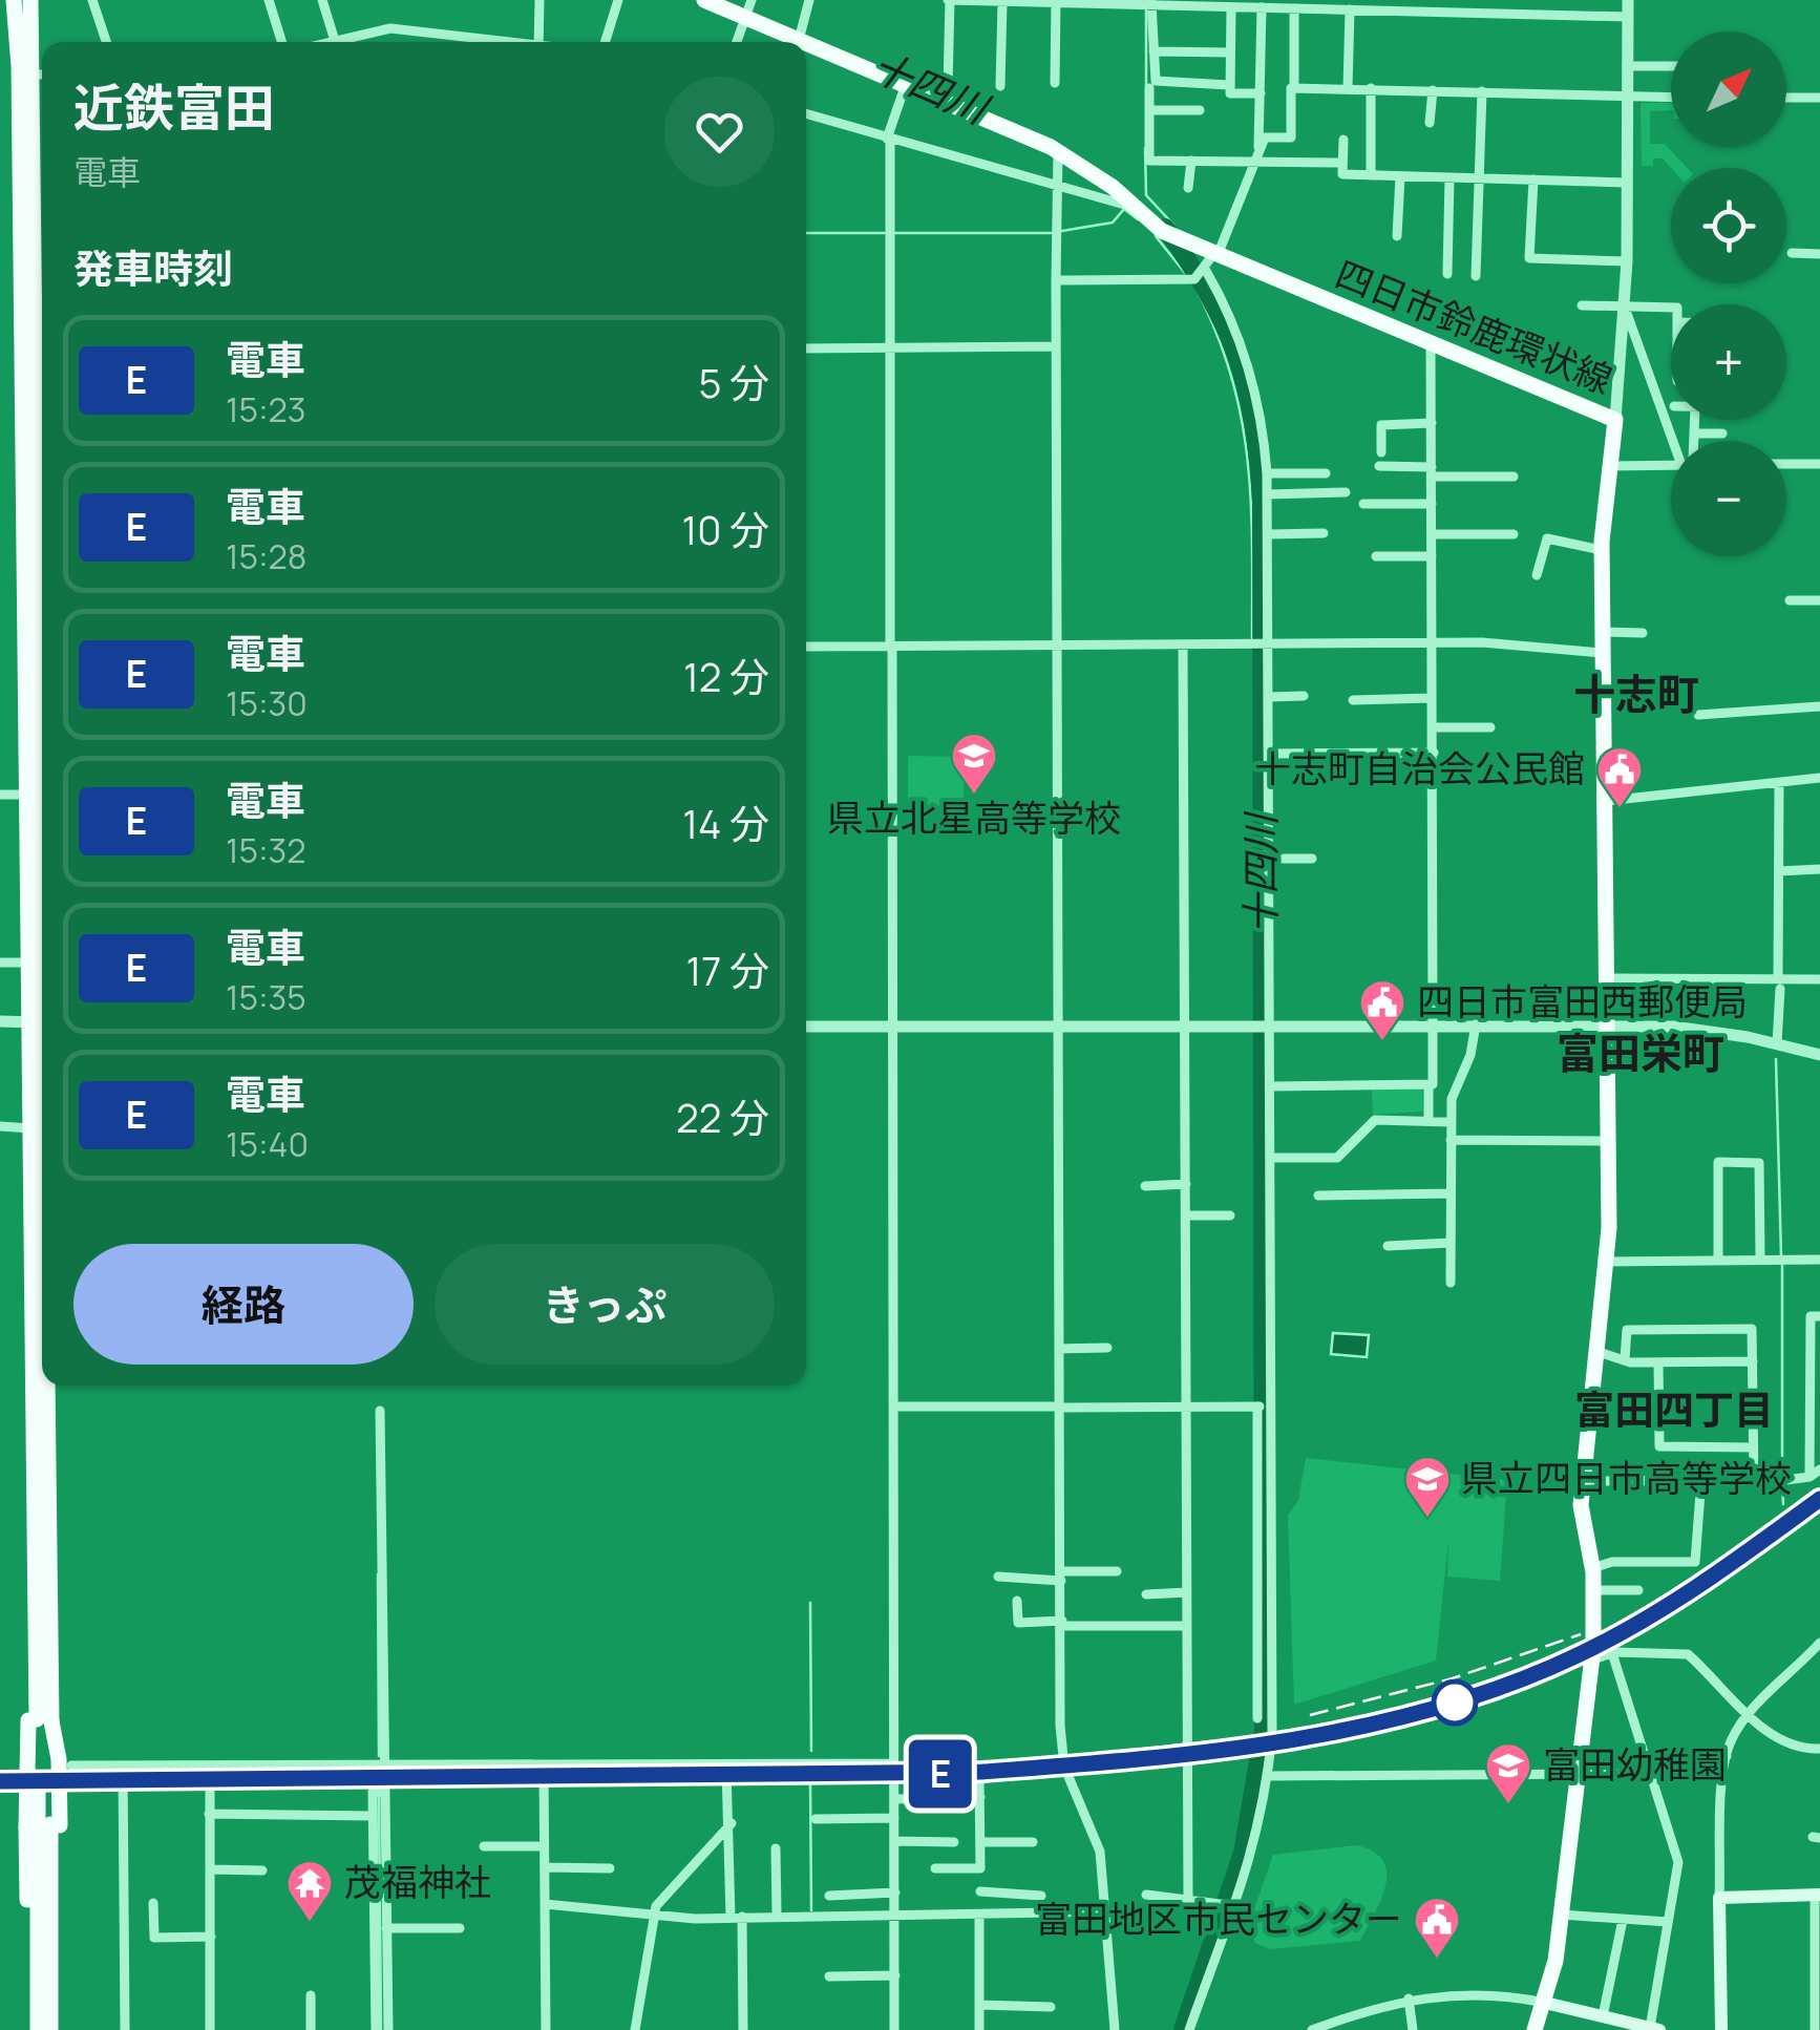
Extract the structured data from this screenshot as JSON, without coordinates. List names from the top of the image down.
{
  "streets": {
    "main road": ["四日市鈴鹿環状線"]
  },
  "districts": ["十志町", "富田栄町", "富田四丁目"],
  "water": ["十四川"],
  "places": {
    "school or university": ["県立北星高等学校", "県立四日市高等学校", "富田幼稚園"],
    "public building": ["十志町自治会公民館", "四日市富田西郵便局", "富田地区市民センター"],
    "temple": ["茂福神社"]
  },
  "north": "top right",
  "page": {
    "on_map": "E",
    "map_buttons": ["+", "−"],
    "heading": [
      ["近鉄富田", "電車"],
      "発車時刻"
    ],
    "list": [
      {
        "mark": "E",
        "name": "電車",
        "note": "15:23",
        "value": "5 分"
      },
      {
        "mark": "E",
        "name": "電車",
        "note": "15:28",
        "value": "10 分"
      },
      {
        "mark": "E",
        "name": "電車",
        "note": "15:30",
        "value": "12 分"
      },
      {
        "mark": "E",
        "name": "電車",
        "note": "15:32",
        "value": "14 分"
      },
      {
        "mark": "E",
        "name": "電車",
        "note": "15:35",
        "value": "17 分"
      },
      {
        "mark": "E",
        "name": "電車",
        "note": "15:40",
        "value": "22 分"
      }
    ],
    "buttons": ["経路", "きっぷ"]
  }
}
